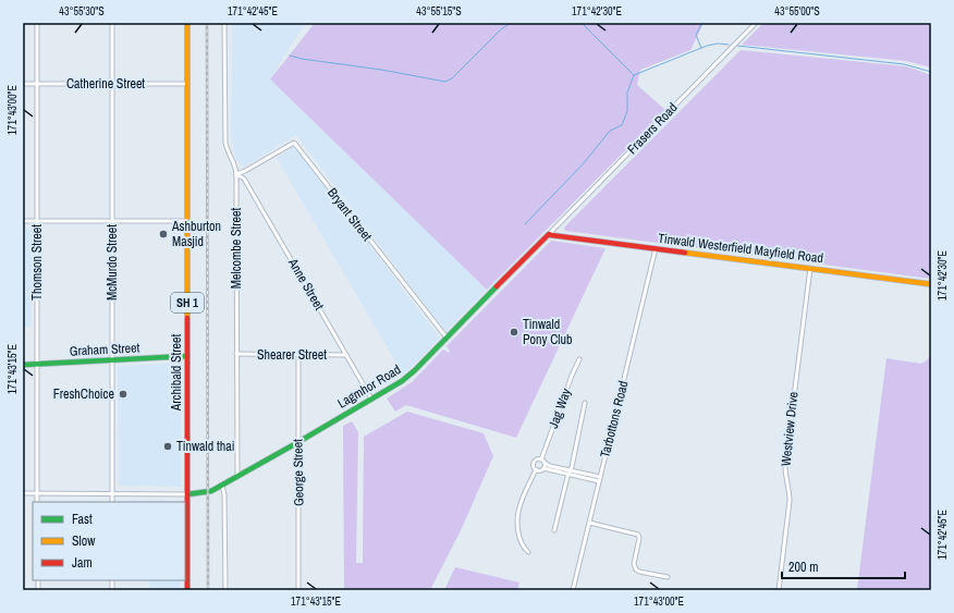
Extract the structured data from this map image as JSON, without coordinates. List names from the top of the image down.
{
  "streets": {
    "main road": [
      "Tinwald Westerfield Mayfield Road",
      "SH 1",
      "Graham Street",
      "Archibald Street",
      "Lagmhor Road"
    ],
    "street": [
      "Catherine Street",
      "Frasers Road",
      "Bryant Street",
      "Melcombe Street",
      "Thomson Street",
      "McMurdo Street",
      "Anne Street",
      "Shearer Street",
      "Jag Way",
      "Tarbottons Road",
      "Westview Drive",
      "George Street"
    ]
  },
  "crossings": [
    ["Catherine Street", "Thomson Street"],
    ["Catherine Street", "McMurdo Street"],
    ["Catherine Street", "Archibald Street"],
    ["Frasers Road", "Tinwald Westerfield Mayfield Road"],
    ["Frasers Road", "Lagmhor Road"],
    ["Bryant Street", "Melcombe Street"],
    ["Bryant Street", "Anne Street"],
    ["Bryant Street", "Lagmhor Road"],
    ["Melcombe Street", "Anne Street"],
    ["Melcombe Street", "Shearer Street"],
    ["Melcombe Street", "Lagmhor Road"],
    ["Tinwald Westerfield Mayfield Road", "Lagmhor Road"],
    ["Tinwald Westerfield Mayfield Road", "Tarbottons Road"],
    ["Tinwald Westerfield Mayfield Road", "Westview Drive"],
    ["Thomson Street", "Graham Street"],
    ["McMurdo Street", "Graham Street"],
    ["Anne Street", "Shearer Street"],
    ["Anne Street", "Lagmhor Road"],
    ["Graham Street", "Archibald Street"],
    ["Shearer Street", "George Street"],
    ["Archibald Street", "Lagmhor Road"],
    ["Lagmhor Road", "George Street"]
  ],
  "places": [
    "Ashburton Masjid",
    "Tinwald Pony Club",
    "FreshChoice",
    "Tinwald thai"
  ],
  "legend": ["Fast", "Slow", "Jam"],
  "scale_bar": "200 m",
  "coordinates": [
    "43°55'30\"S",
    "171°42'45\"E",
    "43°55'15\"S",
    "171°42'30\"E",
    "43°55'00\"S",
    "171°43'00\"E",
    "171°43'15\"E"
  ]
}
